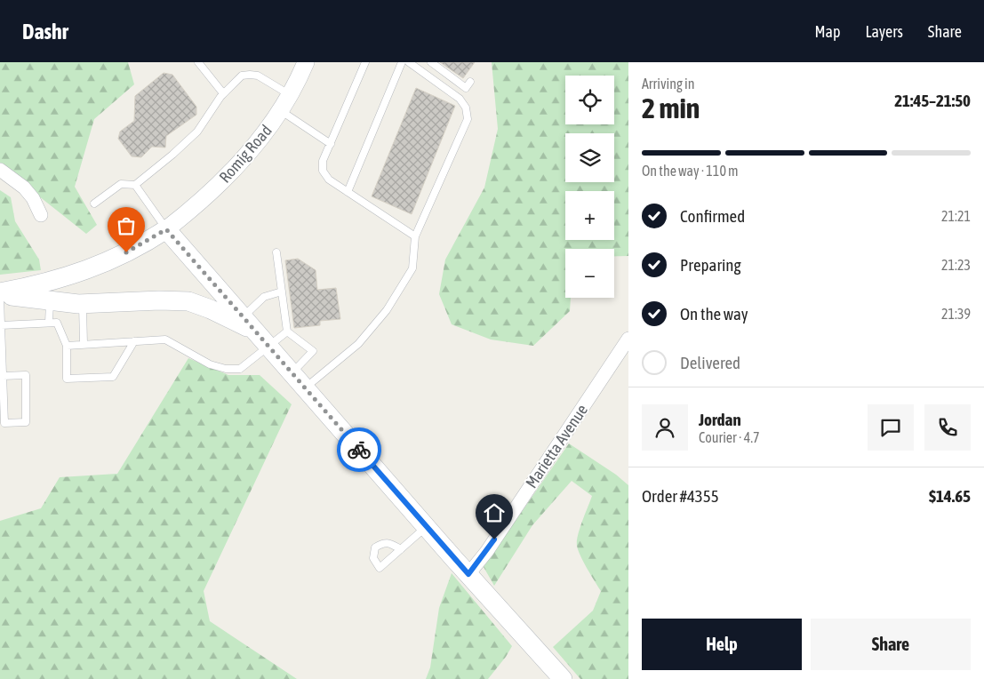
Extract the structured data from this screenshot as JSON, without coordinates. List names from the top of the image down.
{
  "streets": {
    "street": ["Romig Road", "Marietta Avenue"]
  },
  "page": {
    "header": "Dashr",
    "nav": ["Map", "Layers", "Share"],
    "heading": ["2 min", "Arriving in", "21:45–21:50"],
    "panel": [
      "Jordan",
      "Courier · 4.7",
      "Order #4355",
      "$14.65"
    ],
    "map_buttons": ["+", "−"],
    "bar": "On the way · 110 m",
    "list": [
      ["Confirmed", "21:21"],
      ["Preparing", "21:23"],
      ["On the way", "21:39"],
      "Delivered"
    ],
    "buttons": ["Help", "Share"]
  }
}
